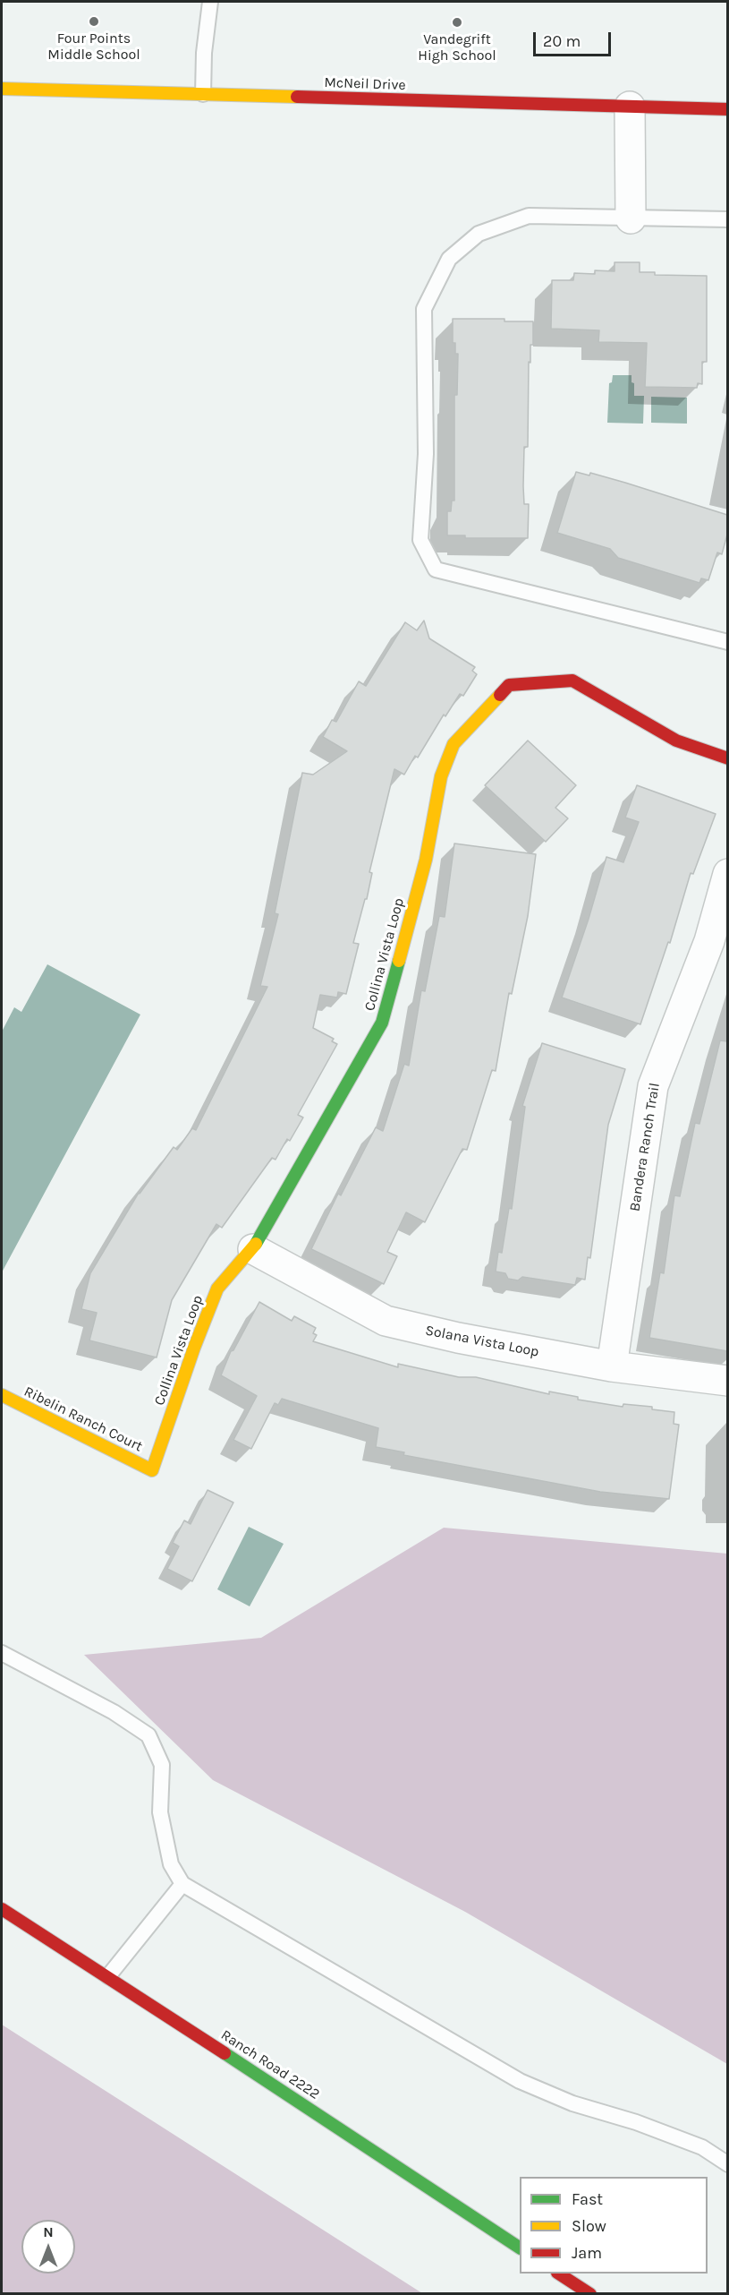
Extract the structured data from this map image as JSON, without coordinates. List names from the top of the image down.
{
  "streets": {
    "street": [
      "McNeil Drive",
      "Collina Vista Loop",
      "Bandera Ranch Trail",
      "Solana Vista Loop",
      "Ribelin Ranch Court",
      "Ranch Road 2222"
    ]
  },
  "crossings": [
    ["Collina Vista Loop", "Solana Vista Loop"],
    ["Collina Vista Loop", "Ribelin Ranch Court"],
    ["Bandera Ranch Trail", "Solana Vista Loop"]
  ],
  "places": ["Four Points Middle School", "Vandegrift High School"],
  "legend": ["Fast", "Slow", "Jam"],
  "scale_bar": "20 m",
  "north": "top"
}
